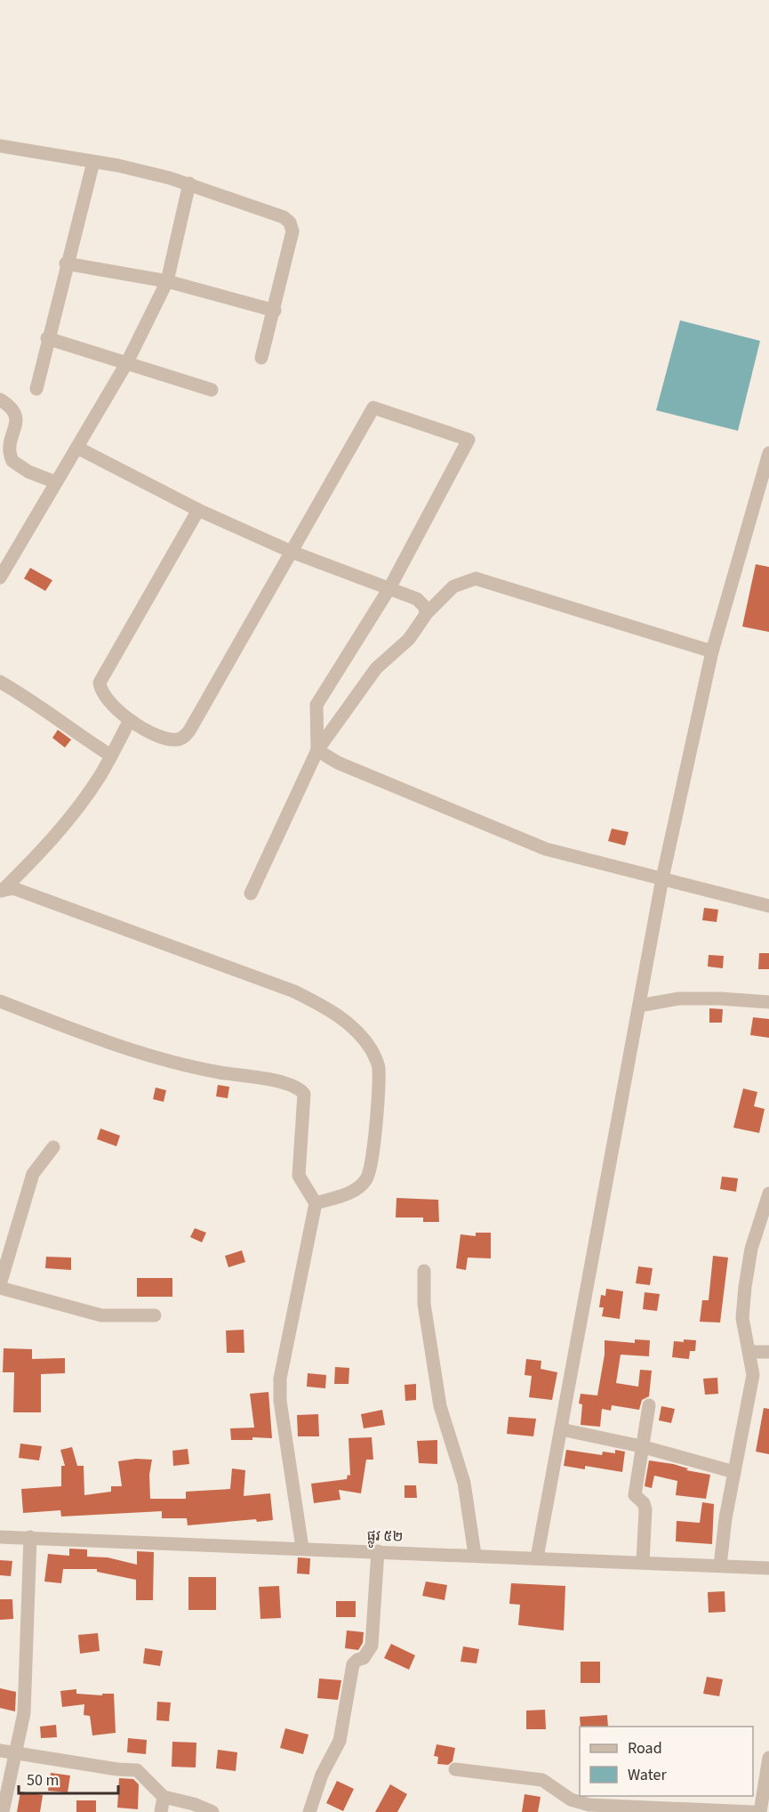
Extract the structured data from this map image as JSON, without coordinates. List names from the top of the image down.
{
  "streets": {
    "street": ["ផ្លូវ ៥២"]
  },
  "legend": ["Road", "Water"],
  "scale_bar": "50 m"
}
